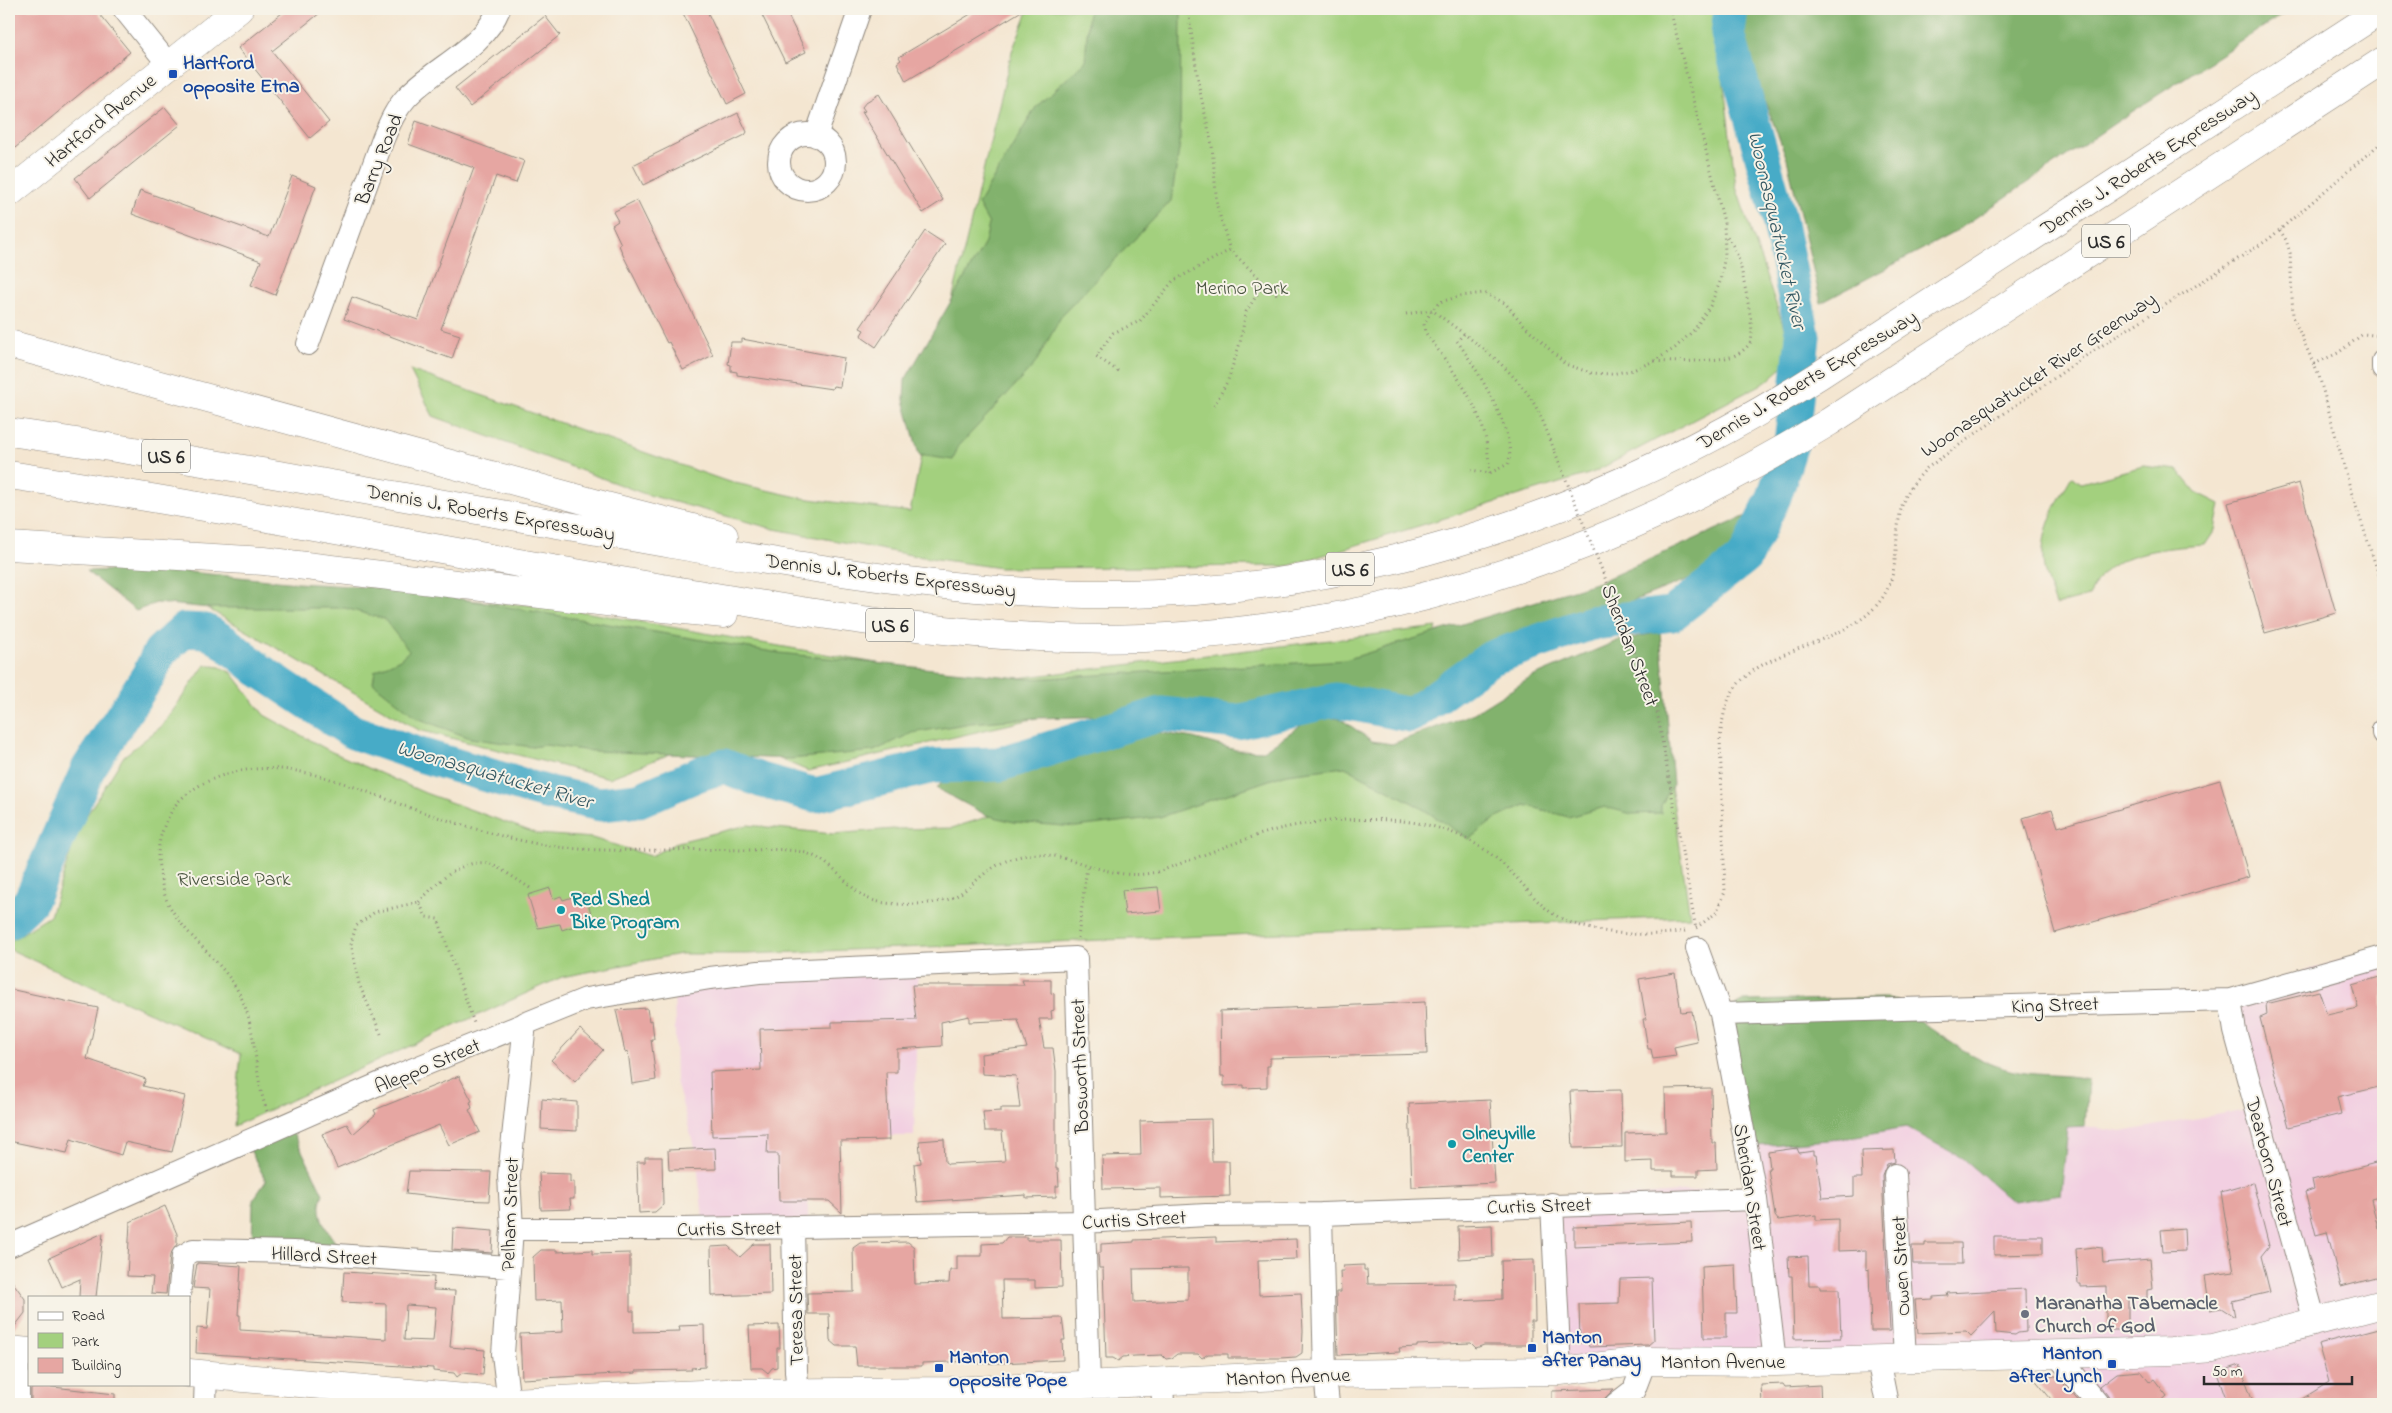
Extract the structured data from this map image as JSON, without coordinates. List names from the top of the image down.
{
  "streets": {
    "main road": [
      "Hartford Avenue",
      "Dennis J. Roberts Expressway",
      "US 6",
      "Manton Avenue"
    ],
    "street": [
      "Barry Road",
      "Sheridan Street",
      "King Street",
      "Aleppo Street",
      "Bosworth Street",
      "Dearborn Street",
      "Curtis Street",
      "Pelham Street",
      "Hillard Street",
      "Owen Street",
      "Teresa Street"
    ],
    "path": ["Woonasquatucket River Greenway"]
  },
  "crossings": [
    ["Woonasquatucket River Greenway", "Sheridan Street"],
    ["Woonasquatucket River Greenway", "Aleppo Street"],
    ["Sheridan Street", "King Street"],
    ["Sheridan Street", "Curtis Street"],
    ["Sheridan Street", "Manton Avenue"],
    ["King Street", "Dearborn Street"],
    ["Aleppo Street", "Bosworth Street"],
    ["Aleppo Street", "Pelham Street"],
    ["Bosworth Street", "Curtis Street"],
    ["Bosworth Street", "Manton Avenue"],
    ["Dearborn Street", "Manton Avenue"],
    ["Curtis Street", "Pelham Street"],
    ["Curtis Street", "Teresa Street"],
    ["Pelham Street", "Hillard Street"],
    ["Pelham Street", "Manton Avenue"],
    ["Owen Street", "Manton Avenue"],
    ["Teresa Street", "Manton Avenue"]
  ],
  "water": ["Woonasquatucket River"],
  "parks": ["Merino Park", "Riverside Park"],
  "places": {
    "transit": [
      "Hartford opposite Etna",
      "Manton after Panay",
      "Manton after Lynch",
      "Manton opposite Pope"
    ],
    "other": ["Red Shed Bike Program", "Olneyville Center", "Maranatha Tabernacle Church of God"]
  },
  "legend": ["Road", "Park", "Building"],
  "scale_bar": "50 m"
}
